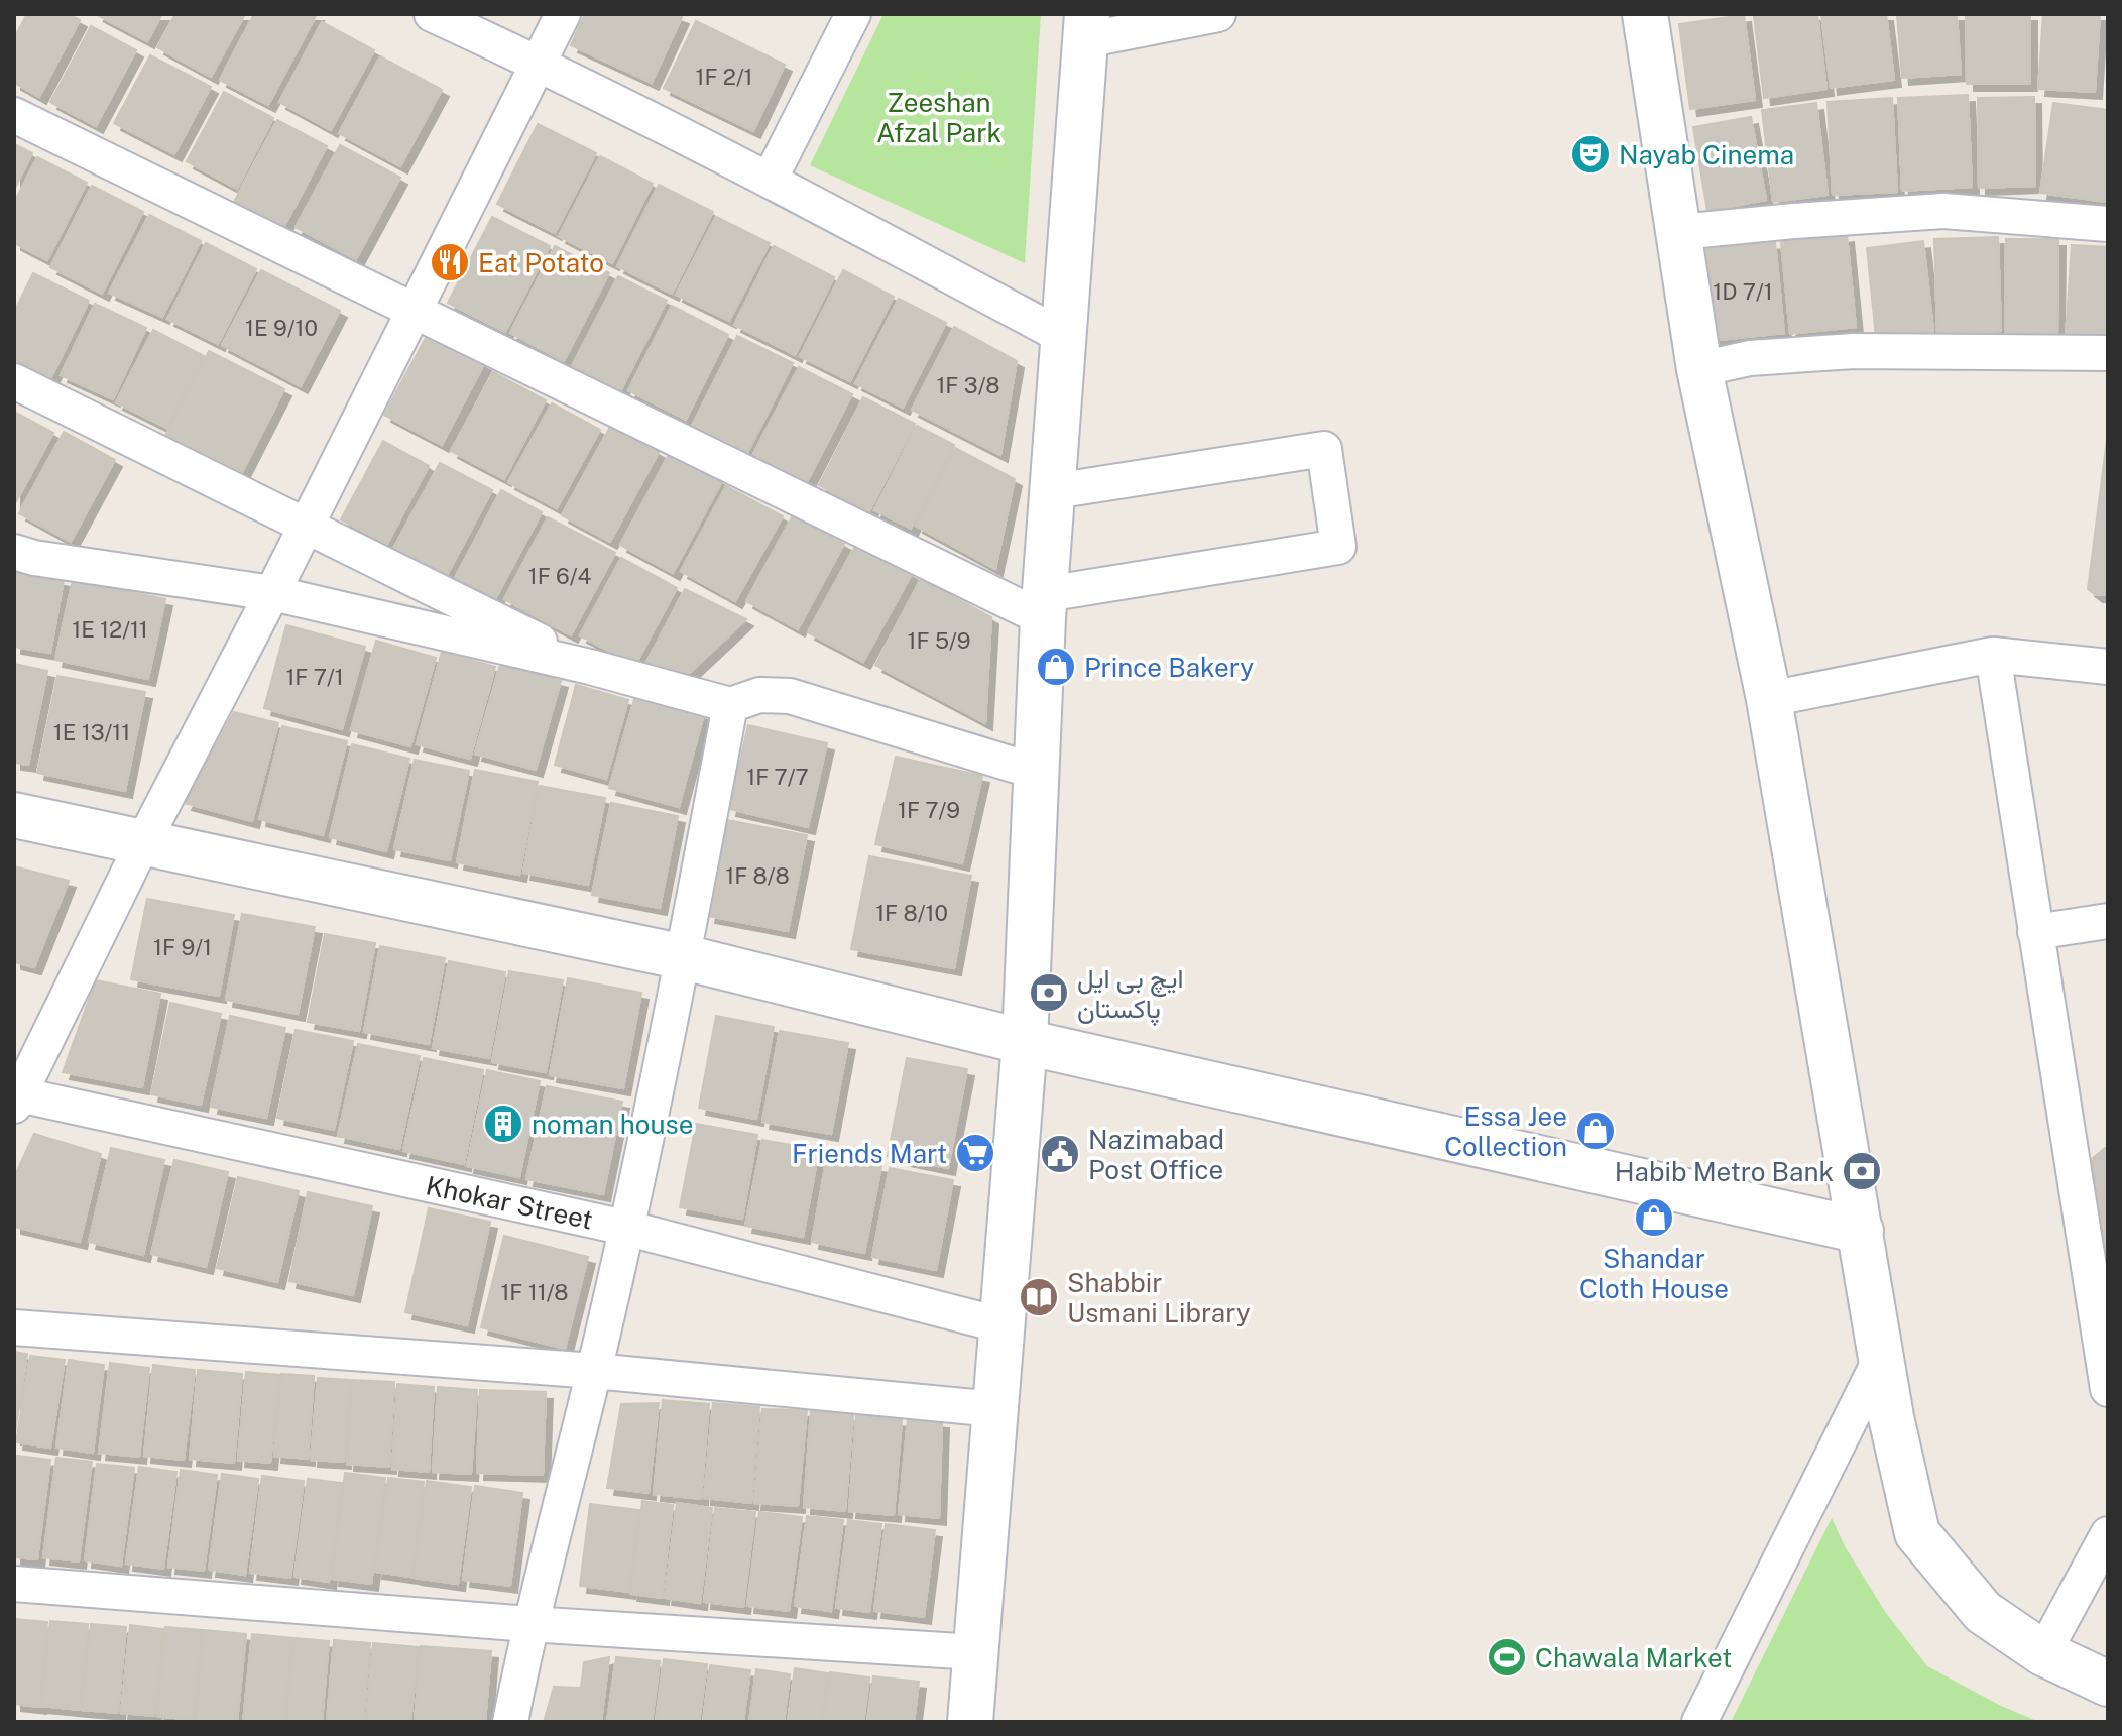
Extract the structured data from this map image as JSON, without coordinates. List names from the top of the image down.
{
  "streets": {
    "street": ["Khokar Street"]
  },
  "parks": ["Zeeshan Afzal Park"],
  "places": {
    "theatre": ["Nayab Cinema"],
    "restaurant": ["Eat Potato"],
    "shop": ["Prince Bakery", "Essa Jee Collection", "Shandar Cloth House"],
    "bank": ["ایچ بی ایل پاکستان", "Habib Metro Bank"],
    "building": ["noman house"],
    "supermarket": ["Friends Mart"],
    "public building": ["Nazimabad Post Office"],
    "library": ["Shabbir Usmani Library"],
    "sports": ["Chawala Market"]
  },
  "house_numbers": [
    "1F 2/1",
    "1D 7/1",
    "1E 9/10",
    "1F 3/8",
    "1F 6/4",
    "1E 12/11",
    "1F 5/9",
    "1F 7/1",
    "1E 13/11",
    "1F 7/7",
    "1F 7/9",
    "1F 8/8",
    "1F 8/10",
    "1F 9/1",
    "1F 11/8"
  ]
}
